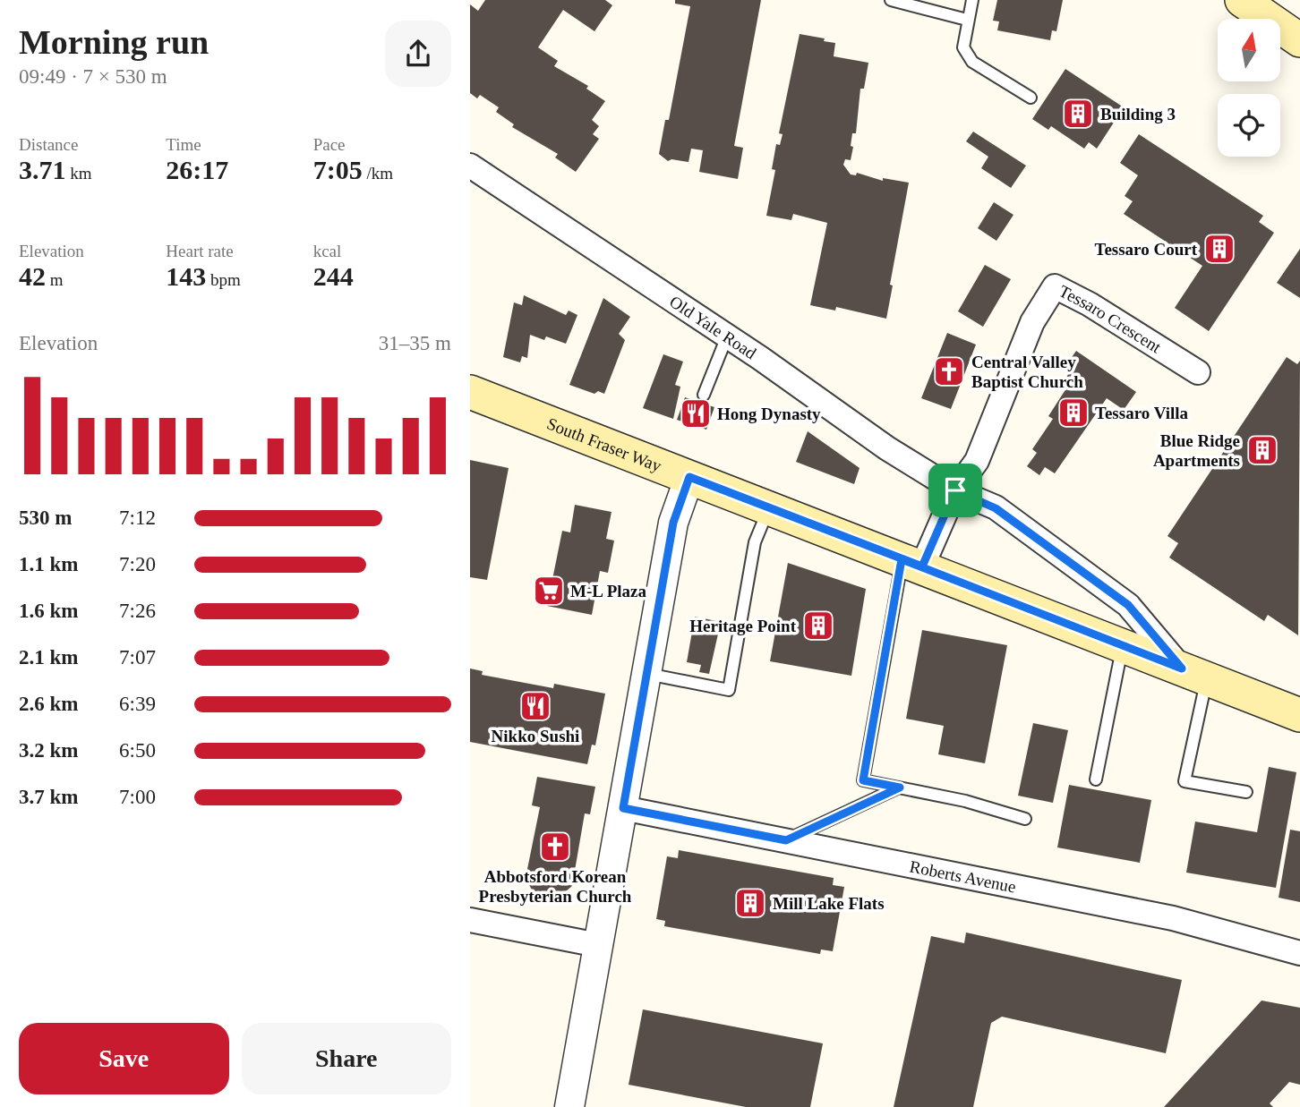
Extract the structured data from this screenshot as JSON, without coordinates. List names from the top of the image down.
{
  "streets": {
    "main road": ["South Fraser Way"],
    "street": ["Tessaro Crescent", "Old Yale Road", "Roberts Avenue"]
  },
  "crossings": [
    ["Tessaro Crescent", "Old Yale Road"],
    ["Old Yale Road", "South Fraser Way"]
  ],
  "places": {
    "building": [
      "Building 3",
      "Tessaro Court",
      "Tessaro Villa",
      "Blue Ridge Apartments",
      "Heritage Point",
      "Mill Lake Flats"
    ],
    "church": ["Central Valley Baptist Church", "Abbotsford Korean Presbyterian Church"],
    "restaurant": ["Hong Dynasty", "Nikko Sushi"],
    "supermarket": ["M-L Plaza"]
  },
  "north": "top",
  "page": {
    "heading": ["Morning run", "09:49 · 7 × 530 m"],
    "stats": [
      ["Distance", "3.71 km"],
      ["Time", "26:17"],
      ["Pace", "7:05 /km"],
      ["Elevation", "42 m"],
      ["Heart rate", "143 bpm"],
      ["kcal", "244"]
    ],
    "chart": ["Elevation", "31–35 m"],
    "list": [
      {
        "name": "530 m",
        "note": "7:12"
      },
      {
        "name": "1.1 km",
        "note": "7:20"
      },
      {
        "name": "1.6 km",
        "note": "7:26"
      },
      {
        "name": "2.1 km",
        "note": "7:07"
      },
      {
        "name": "2.6 km",
        "note": "6:39"
      },
      {
        "name": "3.2 km",
        "note": "6:50"
      },
      {
        "name": "3.7 km",
        "note": "7:00"
      }
    ],
    "buttons": ["Save", "Share"]
  }
}
